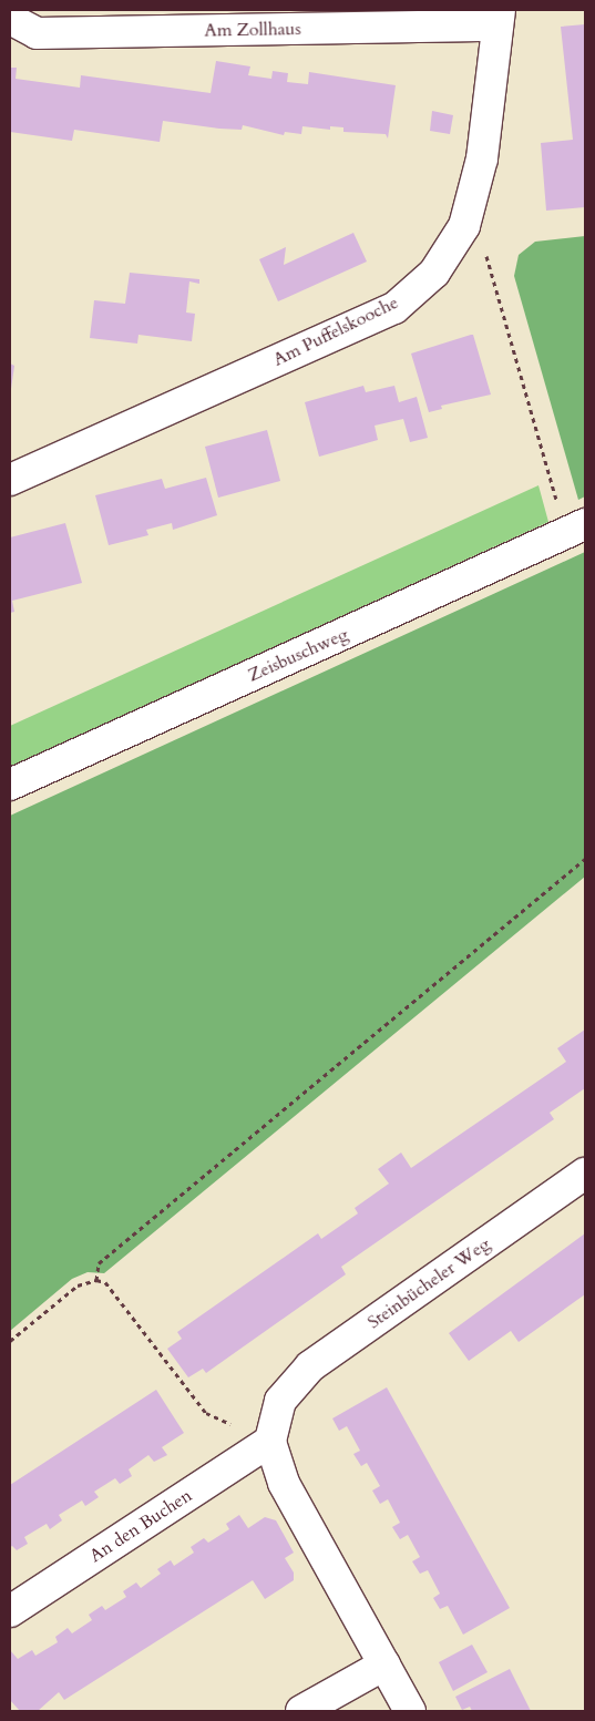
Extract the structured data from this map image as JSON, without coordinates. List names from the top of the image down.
{
  "streets": {
    "street": [
      "Am Zollhaus",
      "Am Puffelskooche",
      "Zeisbuschweg",
      "Steinbücheler Weg",
      "An den Buchen"
    ]
  },
  "crossings": [
    ["Am Zollhaus", "Am Puffelskooche"],
    ["Steinbücheler Weg", "An den Buchen"]
  ]
}
